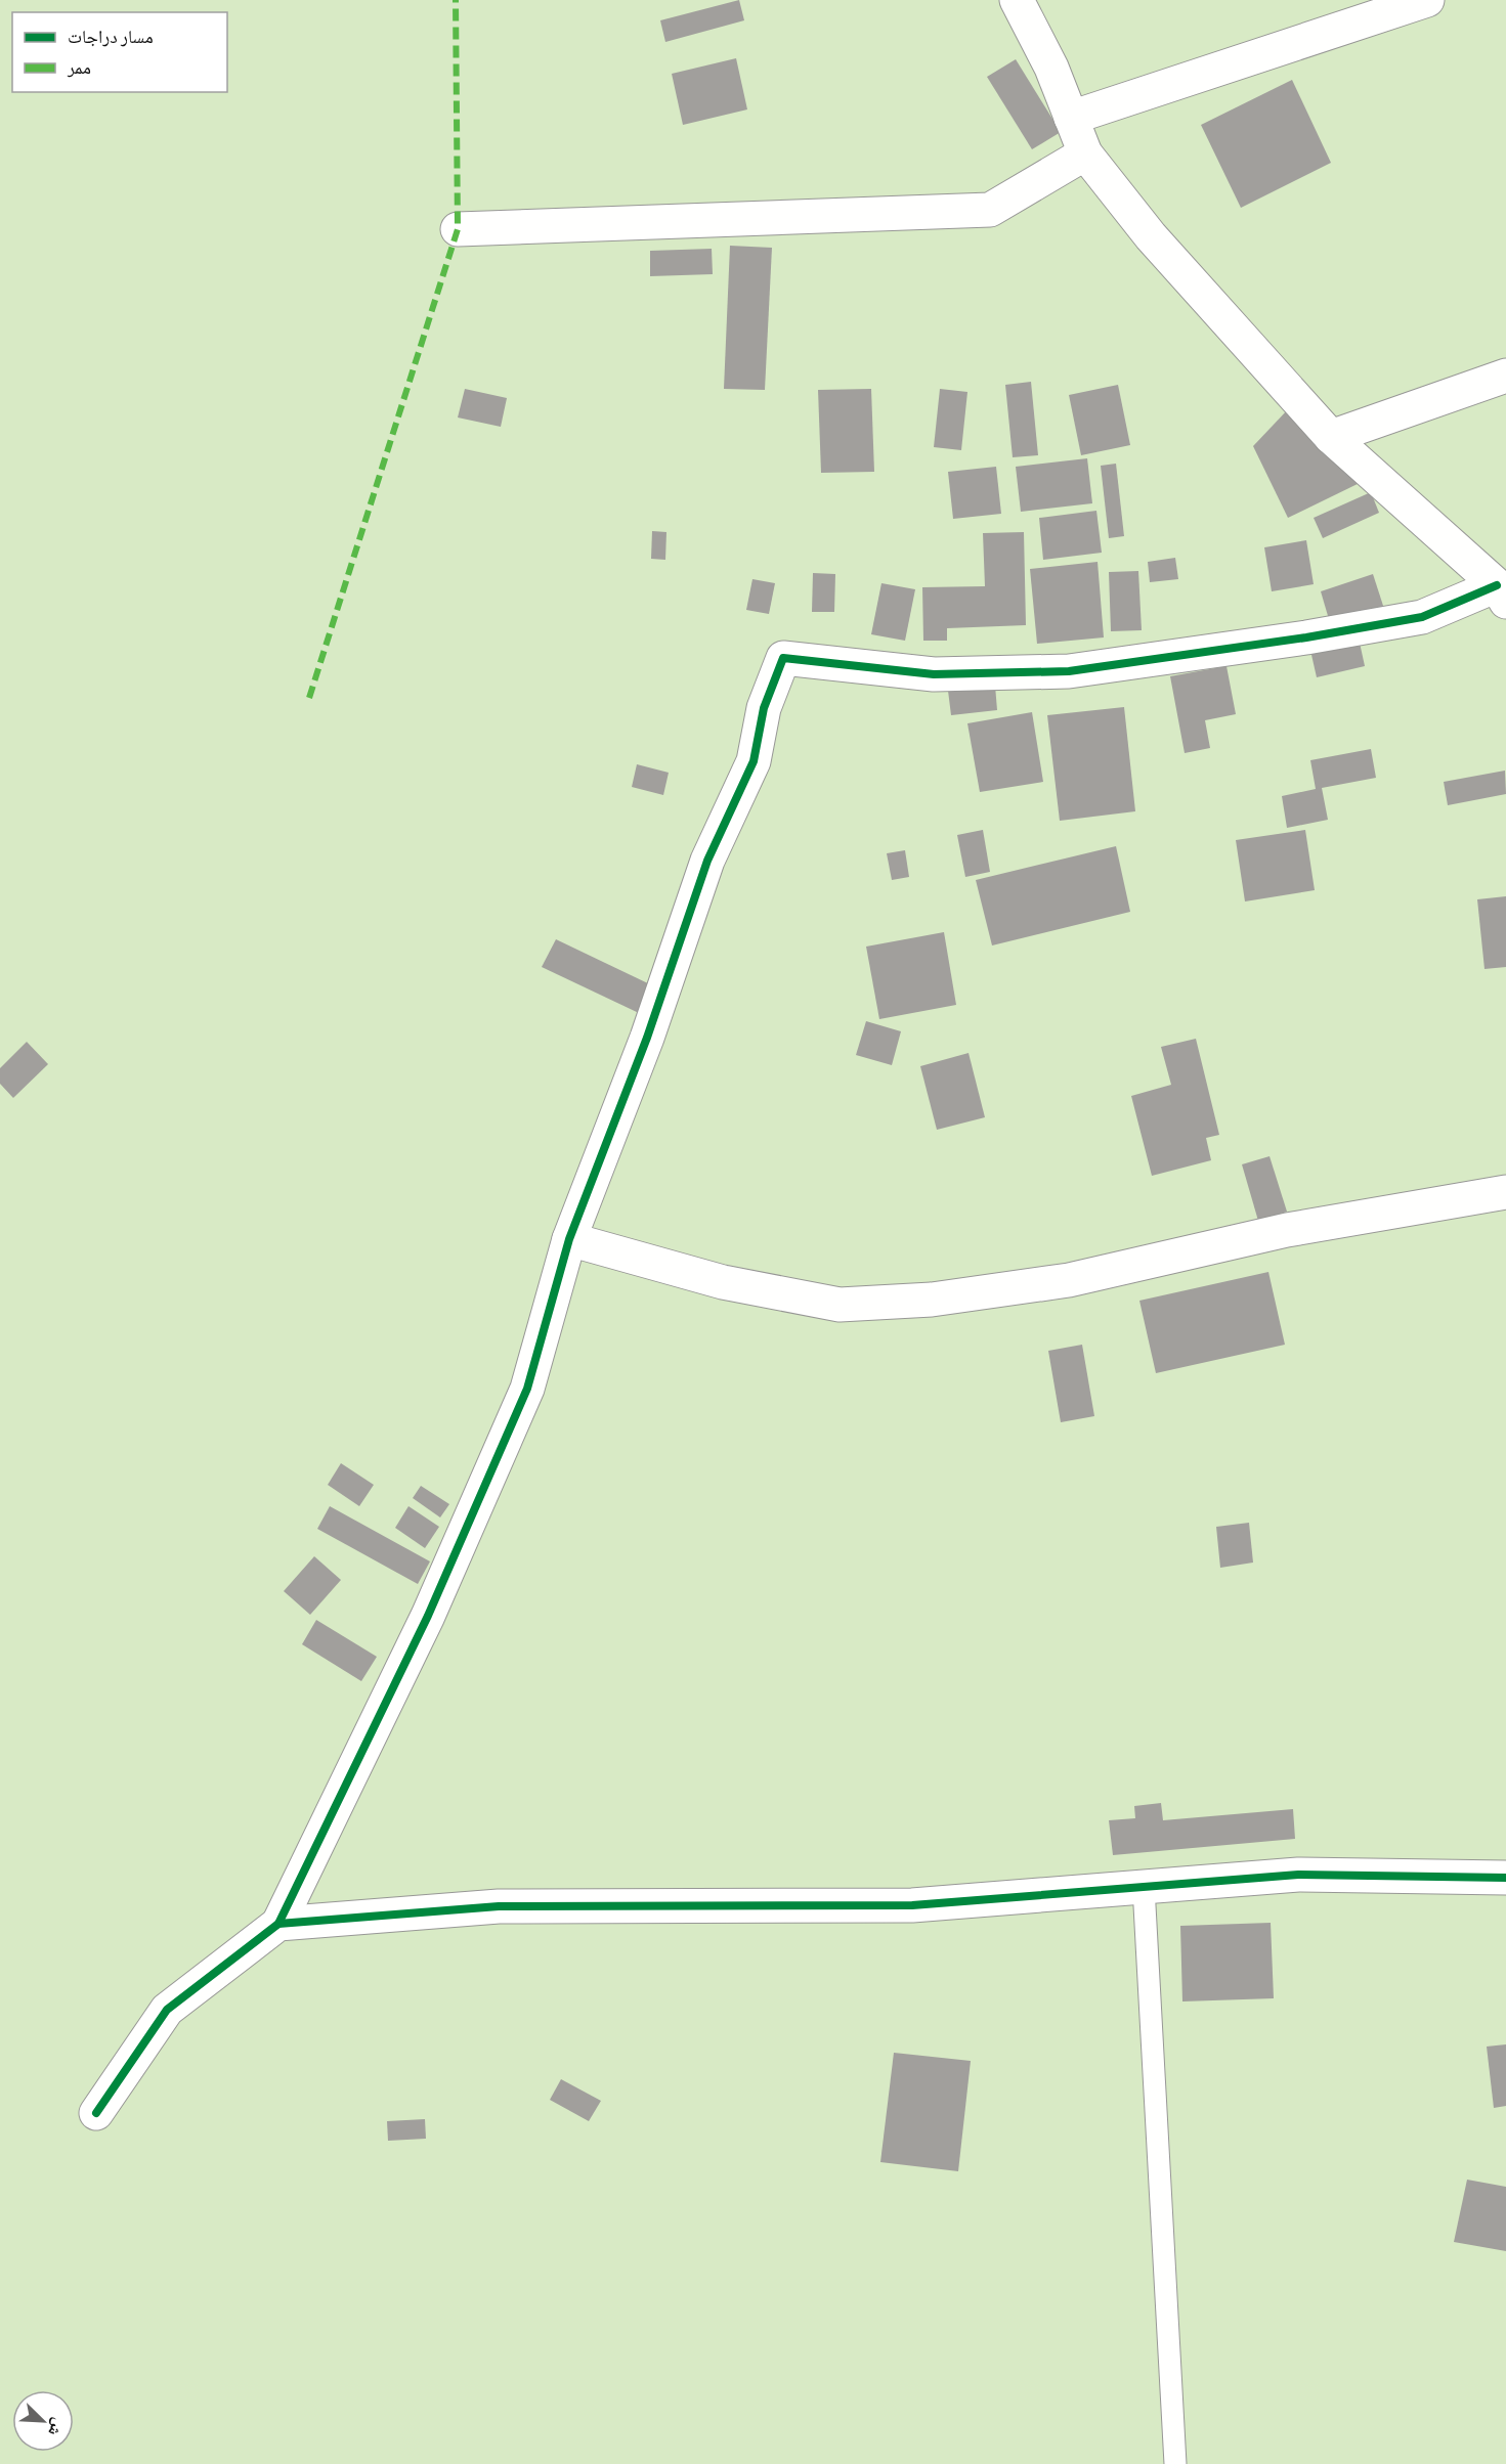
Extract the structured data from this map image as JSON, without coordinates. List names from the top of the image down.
{
  "legend": ["مسار دراجات", "ممر"],
  "north": "bottom right"
}
